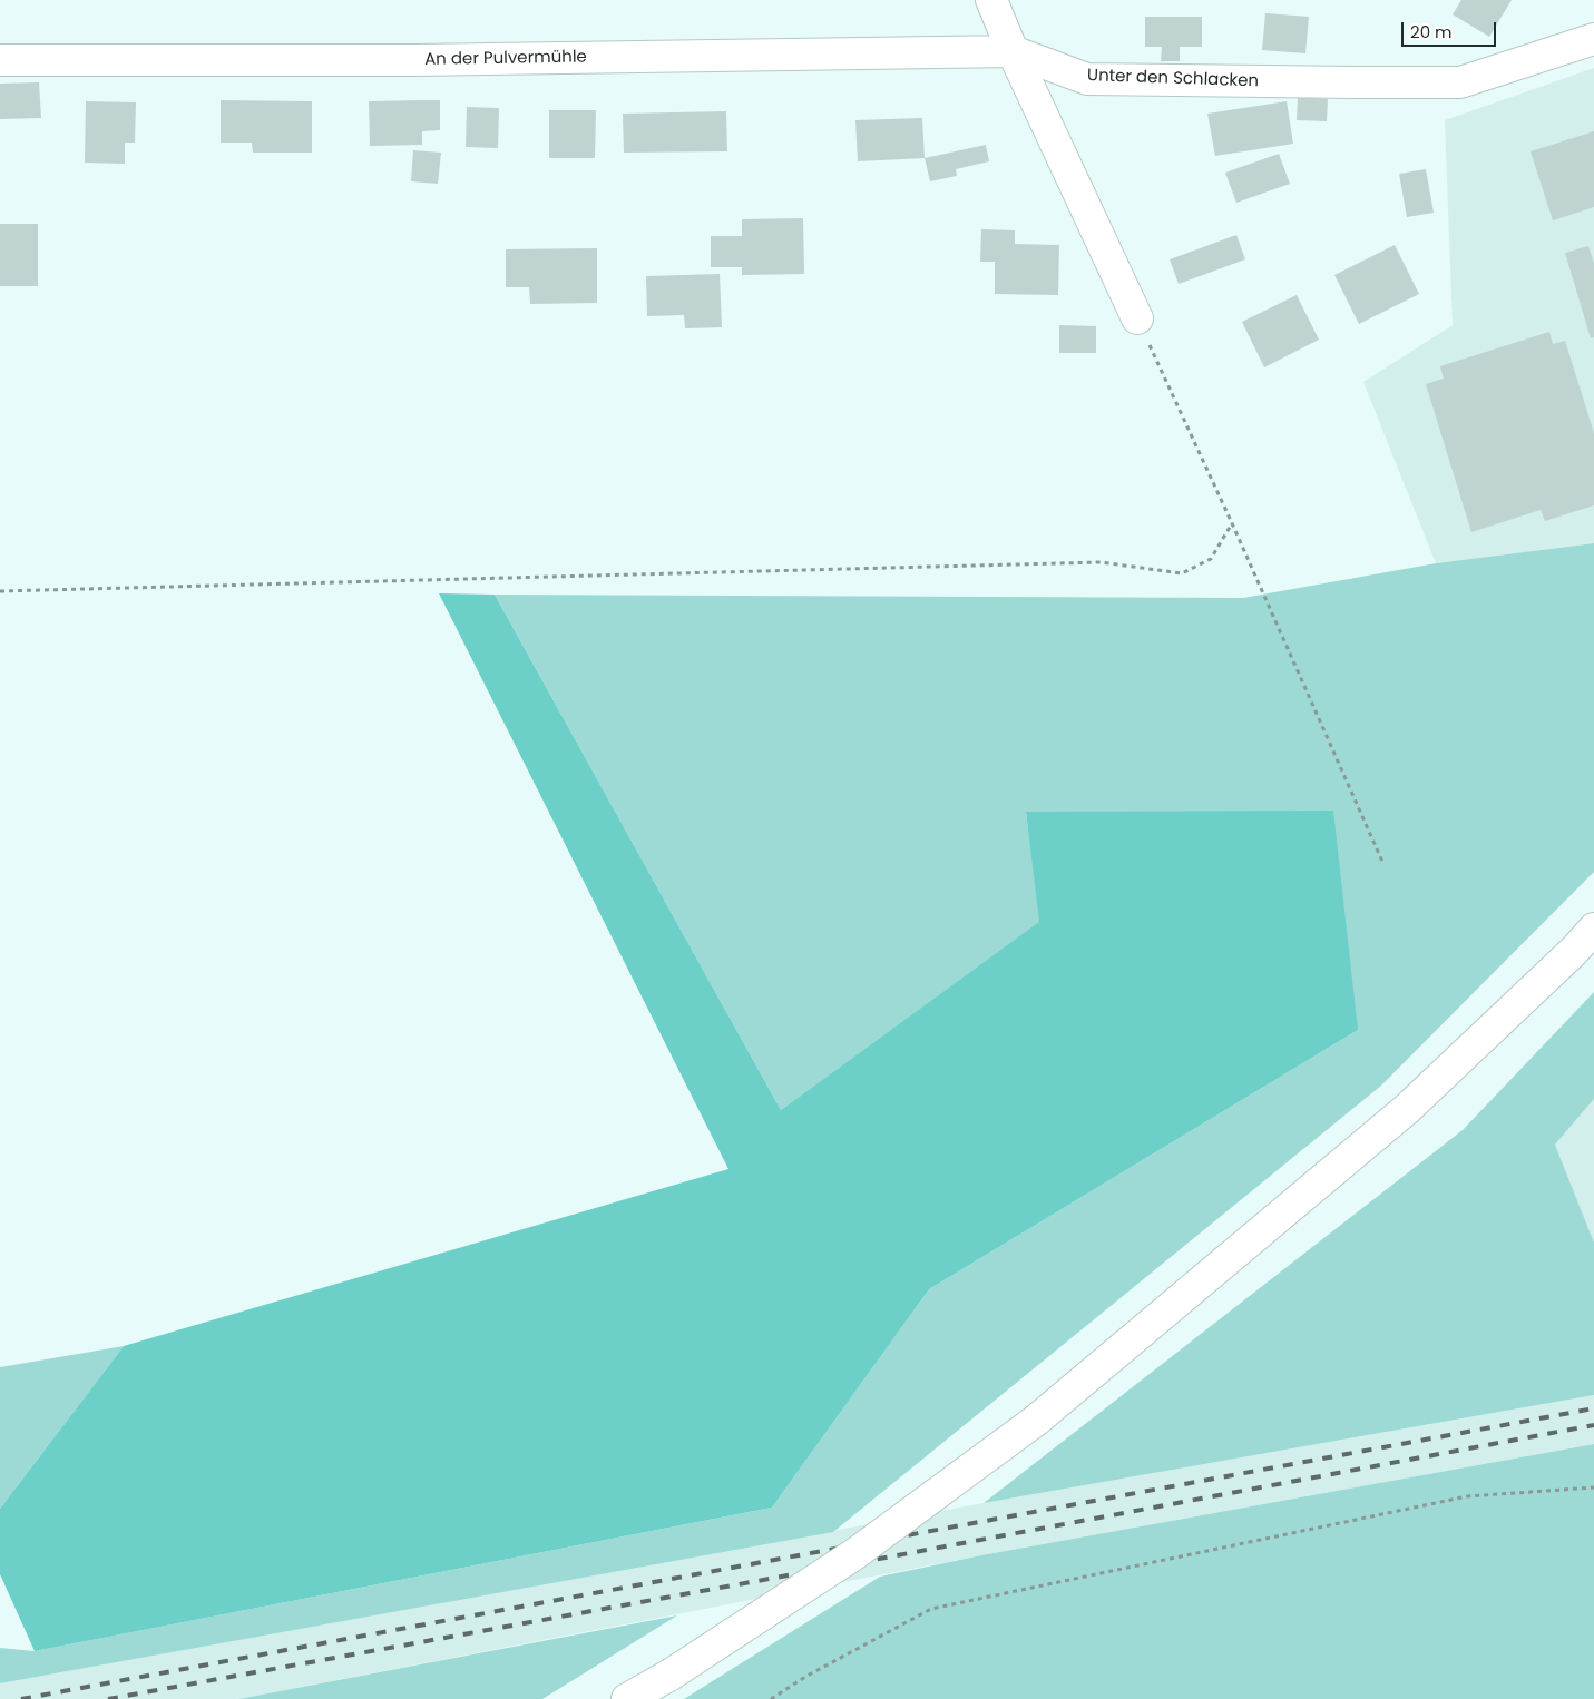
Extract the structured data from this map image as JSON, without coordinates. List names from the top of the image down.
{
  "streets": {
    "main road": ["An der Pulvermühle", "Unter den Schlacken"]
  },
  "crossings": [
    ["An der Pulvermühle", "Unter den Schlacken"]
  ],
  "scale_bar": "20 m"
}
